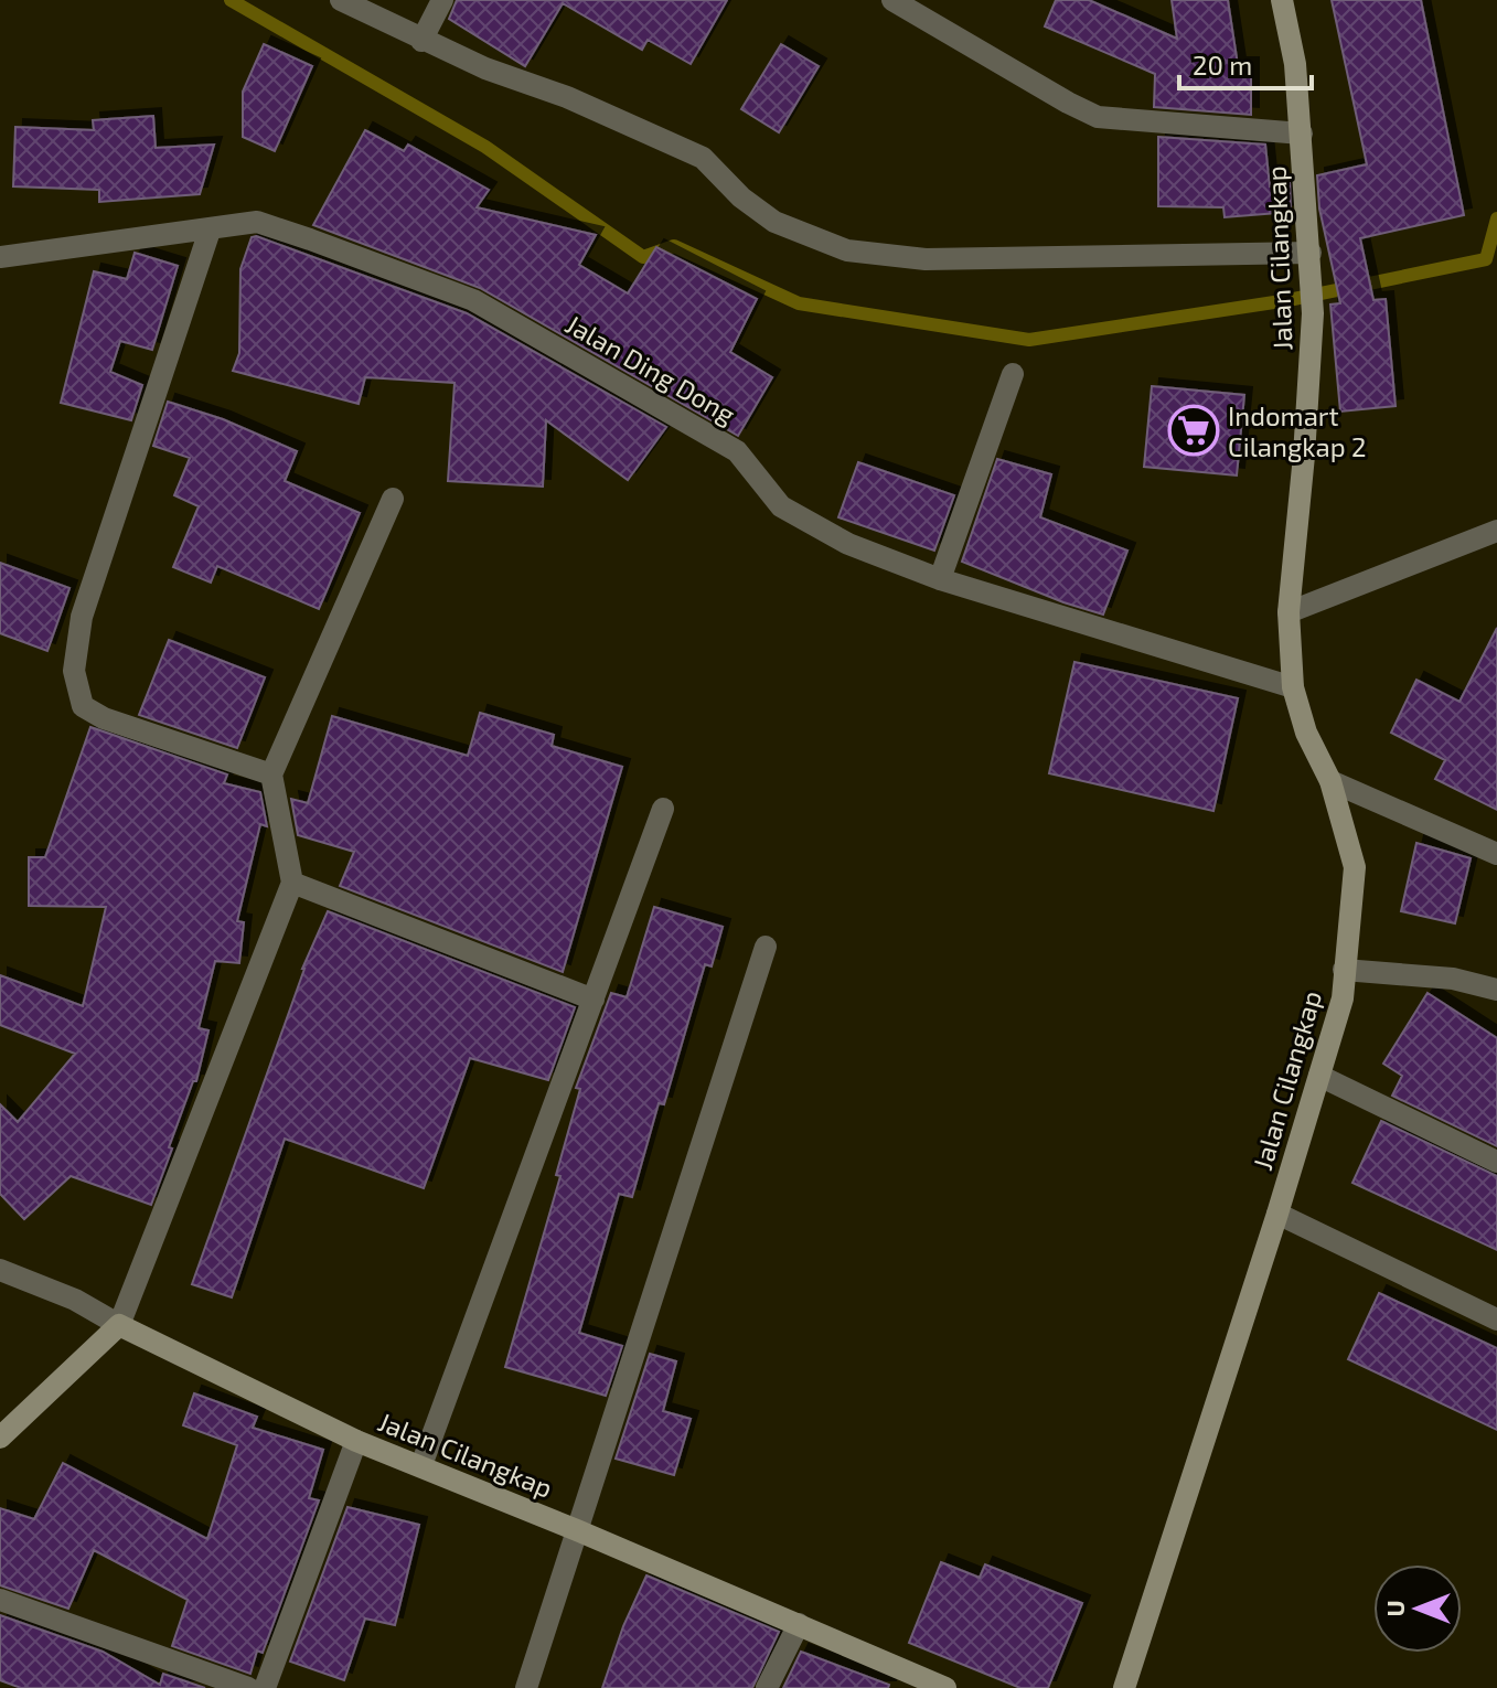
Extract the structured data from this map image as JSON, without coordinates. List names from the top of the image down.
{
  "streets": {
    "street": ["Jalan Cilangkap", "Jalan Ding Dong"]
  },
  "crossings": [
    ["Jalan Cilangkap", "Jalan Ding Dong"]
  ],
  "places": {
    "supermarket": ["Indomart Cilangkap 2"]
  },
  "scale_bar": "20 m",
  "north": "left"
}
